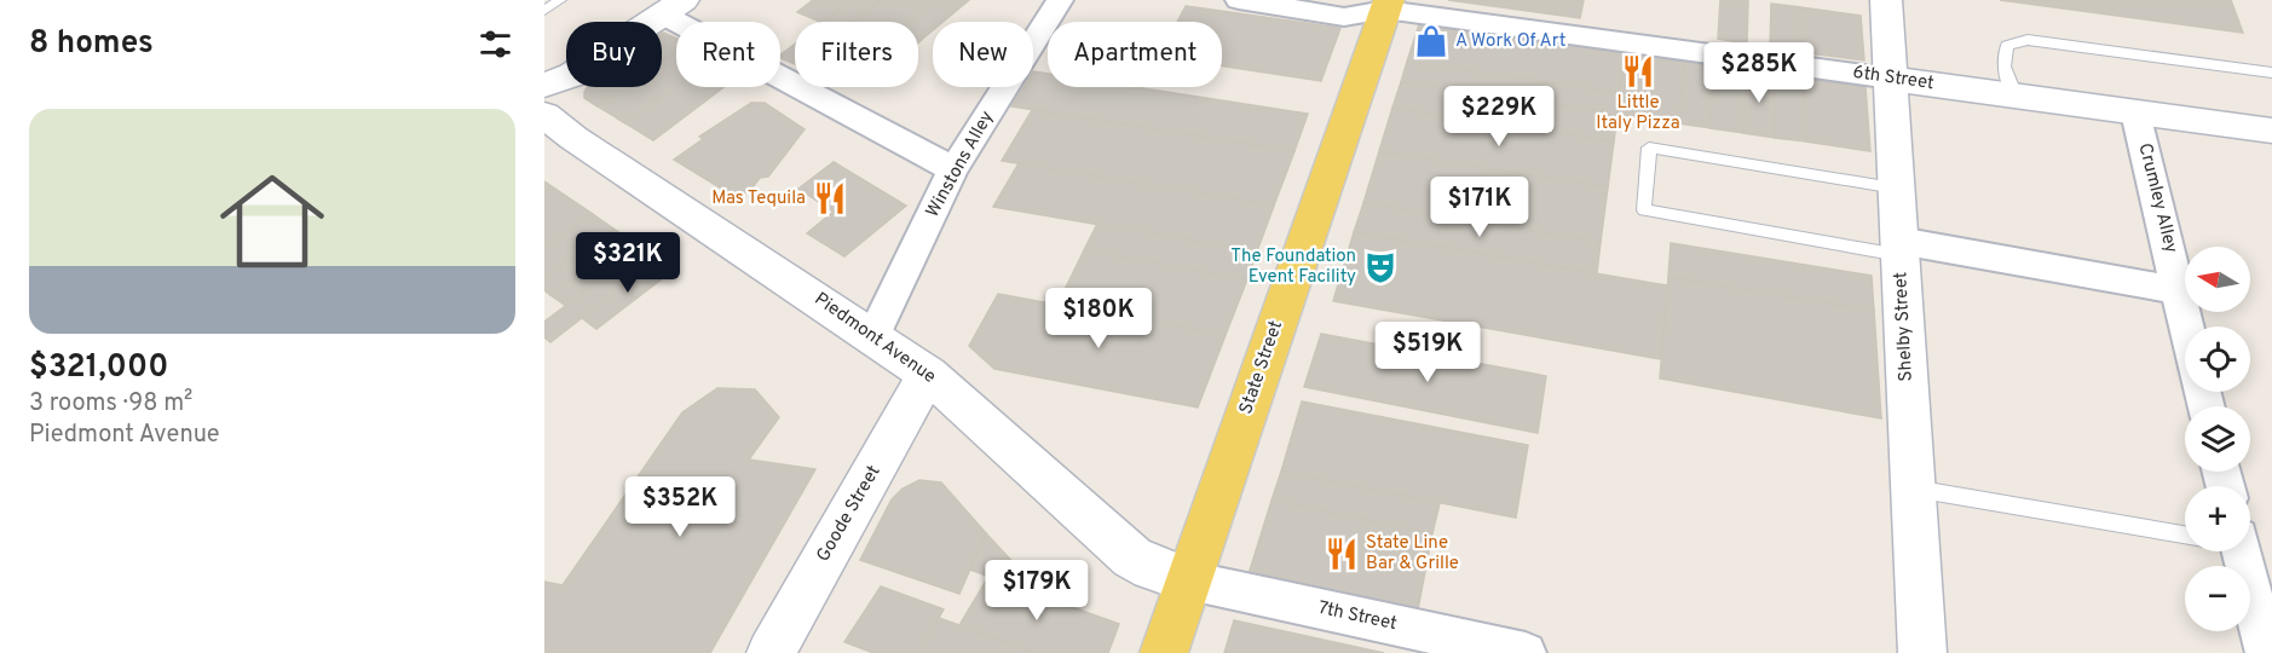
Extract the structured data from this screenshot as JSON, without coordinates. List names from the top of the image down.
{
  "streets": {
    "main road": [
      "6th Street",
      "Shelby Street",
      "Piedmont Avenue",
      "State Street",
      "Goode Street"
    ],
    "street": ["Winstons Alley", "Crumley Alley", "7th Street"]
  },
  "crossings": [
    ["6th Street", "Crumley Alley"],
    ["6th Street", "Shelby Street"],
    ["6th Street", "State Street"],
    ["Winstons Alley", "Piedmont Avenue"],
    ["Piedmont Avenue", "State Street"],
    ["Piedmont Avenue", "Goode Street"],
    ["Piedmont Avenue", "7th Street"],
    ["State Street", "7th Street"]
  ],
  "places": {
    "shop": ["A Work Of Art"],
    "restaurant": ["Little Italy Pizza", "Mas Tequila", "State Line Bar & Grille"],
    "theatre": ["The Foundation Event Facility"]
  },
  "north": "left",
  "page": {
    "heading": "8 homes",
    "chip": [
      "Buy",
      "Rent",
      "Filters",
      "New",
      "Apartment"
    ],
    "price": [
      "$285K",
      "$229K",
      "$171K",
      "$321K",
      "$180K",
      "$519K",
      "$352K",
      "$179K"
    ],
    "list": [
      {
        "name": "$321,000",
        "note": "3 rooms · 98 m² · Piedmont Avenue"
      }
    ],
    "map_buttons": ["+", "−"]
  }
}
